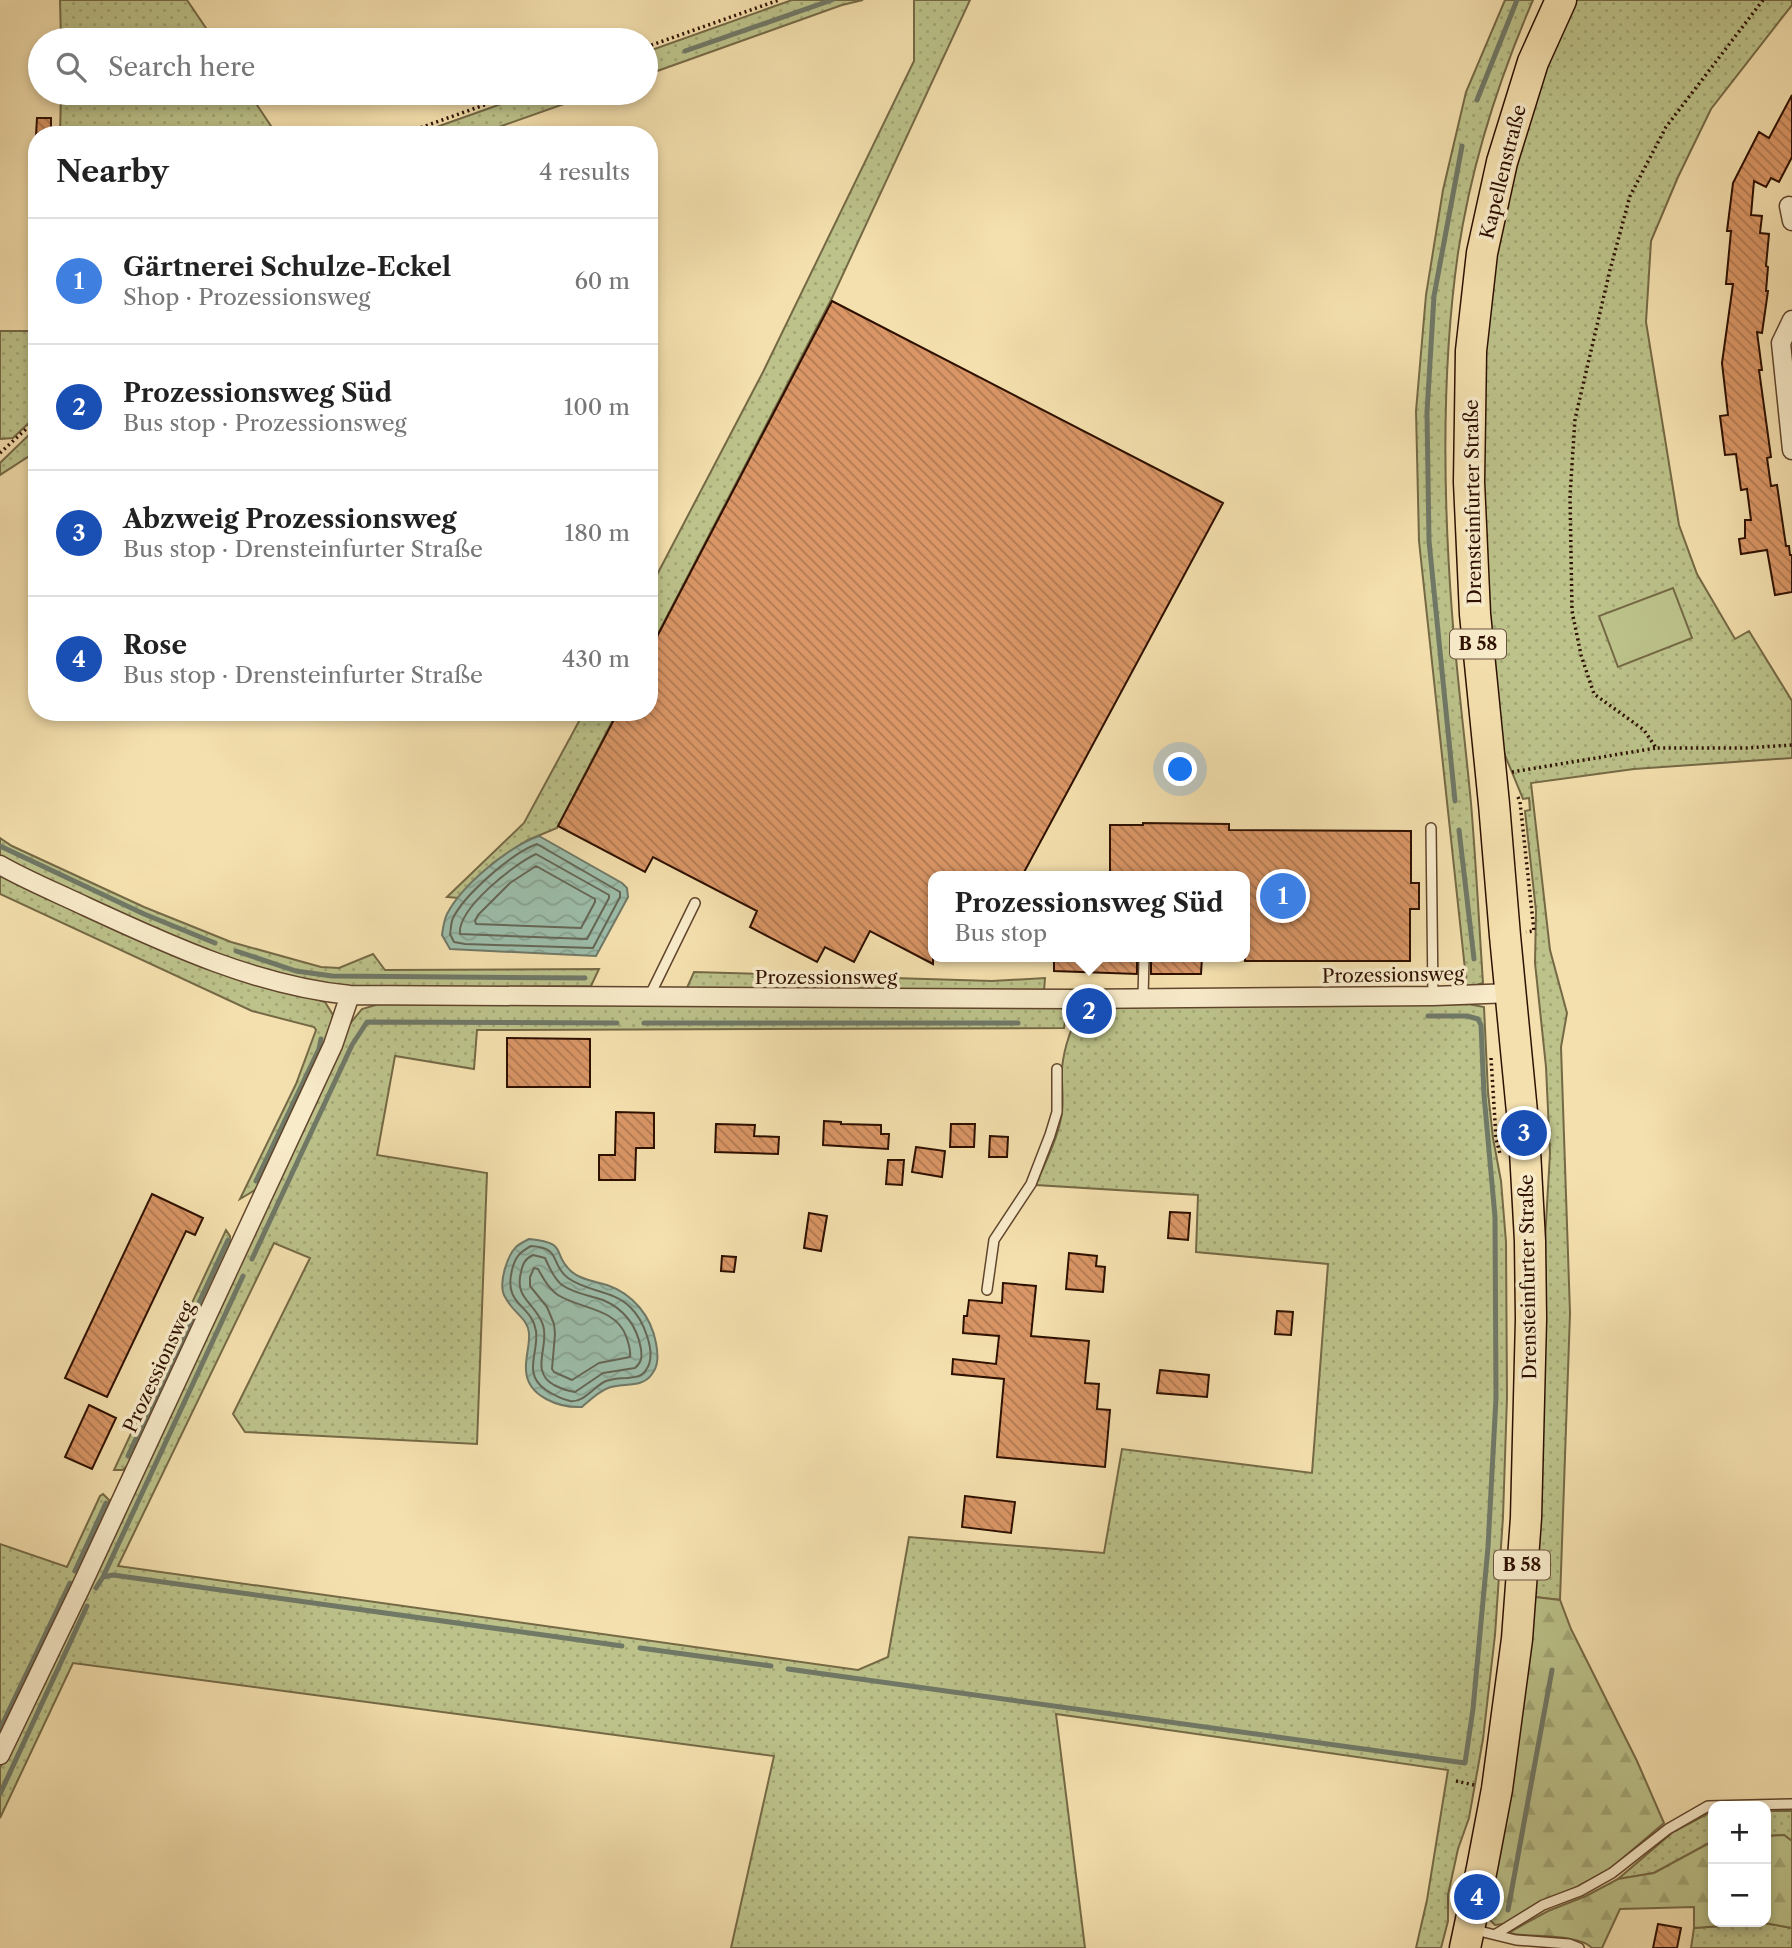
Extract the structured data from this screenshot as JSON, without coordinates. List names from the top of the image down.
{
  "streets": {
    "main road": ["Kapellenstraße", "Drensteinfurter Straße", "B 58"],
    "street": ["Prozessionsweg"]
  },
  "crossings": [
    ["Kapellenstraße", "Drensteinfurter Straße"],
    ["Drensteinfurter Straße", "Prozessionsweg"]
  ],
  "page": {
    "search": "Search here",
    "heading": ["Nearby", "4 results"],
    "list": [
      {
        "mark": "1",
        "name": "Gärtnerei Schulze-Eckel",
        "note": "Shop · Prozessionsweg",
        "value": "60 m"
      },
      {
        "mark": "2",
        "name": "Prozessionsweg Süd",
        "note": "Bus stop · Prozessionsweg",
        "value": "100 m"
      },
      {
        "mark": "3",
        "name": "Abzweig Prozessionsweg",
        "note": "Bus stop · Drensteinfurter Straße",
        "value": "180 m"
      },
      {
        "mark": "4",
        "name": "Rose",
        "note": "Bus stop · Drensteinfurter Straße",
        "value": "430 m"
      }
    ],
    "pins": [
      "1",
      "2",
      "3",
      "4"
    ],
    "popup": ["Prozessionsweg Süd", "Bus stop"],
    "map_buttons": ["+", "−"]
  }
}
